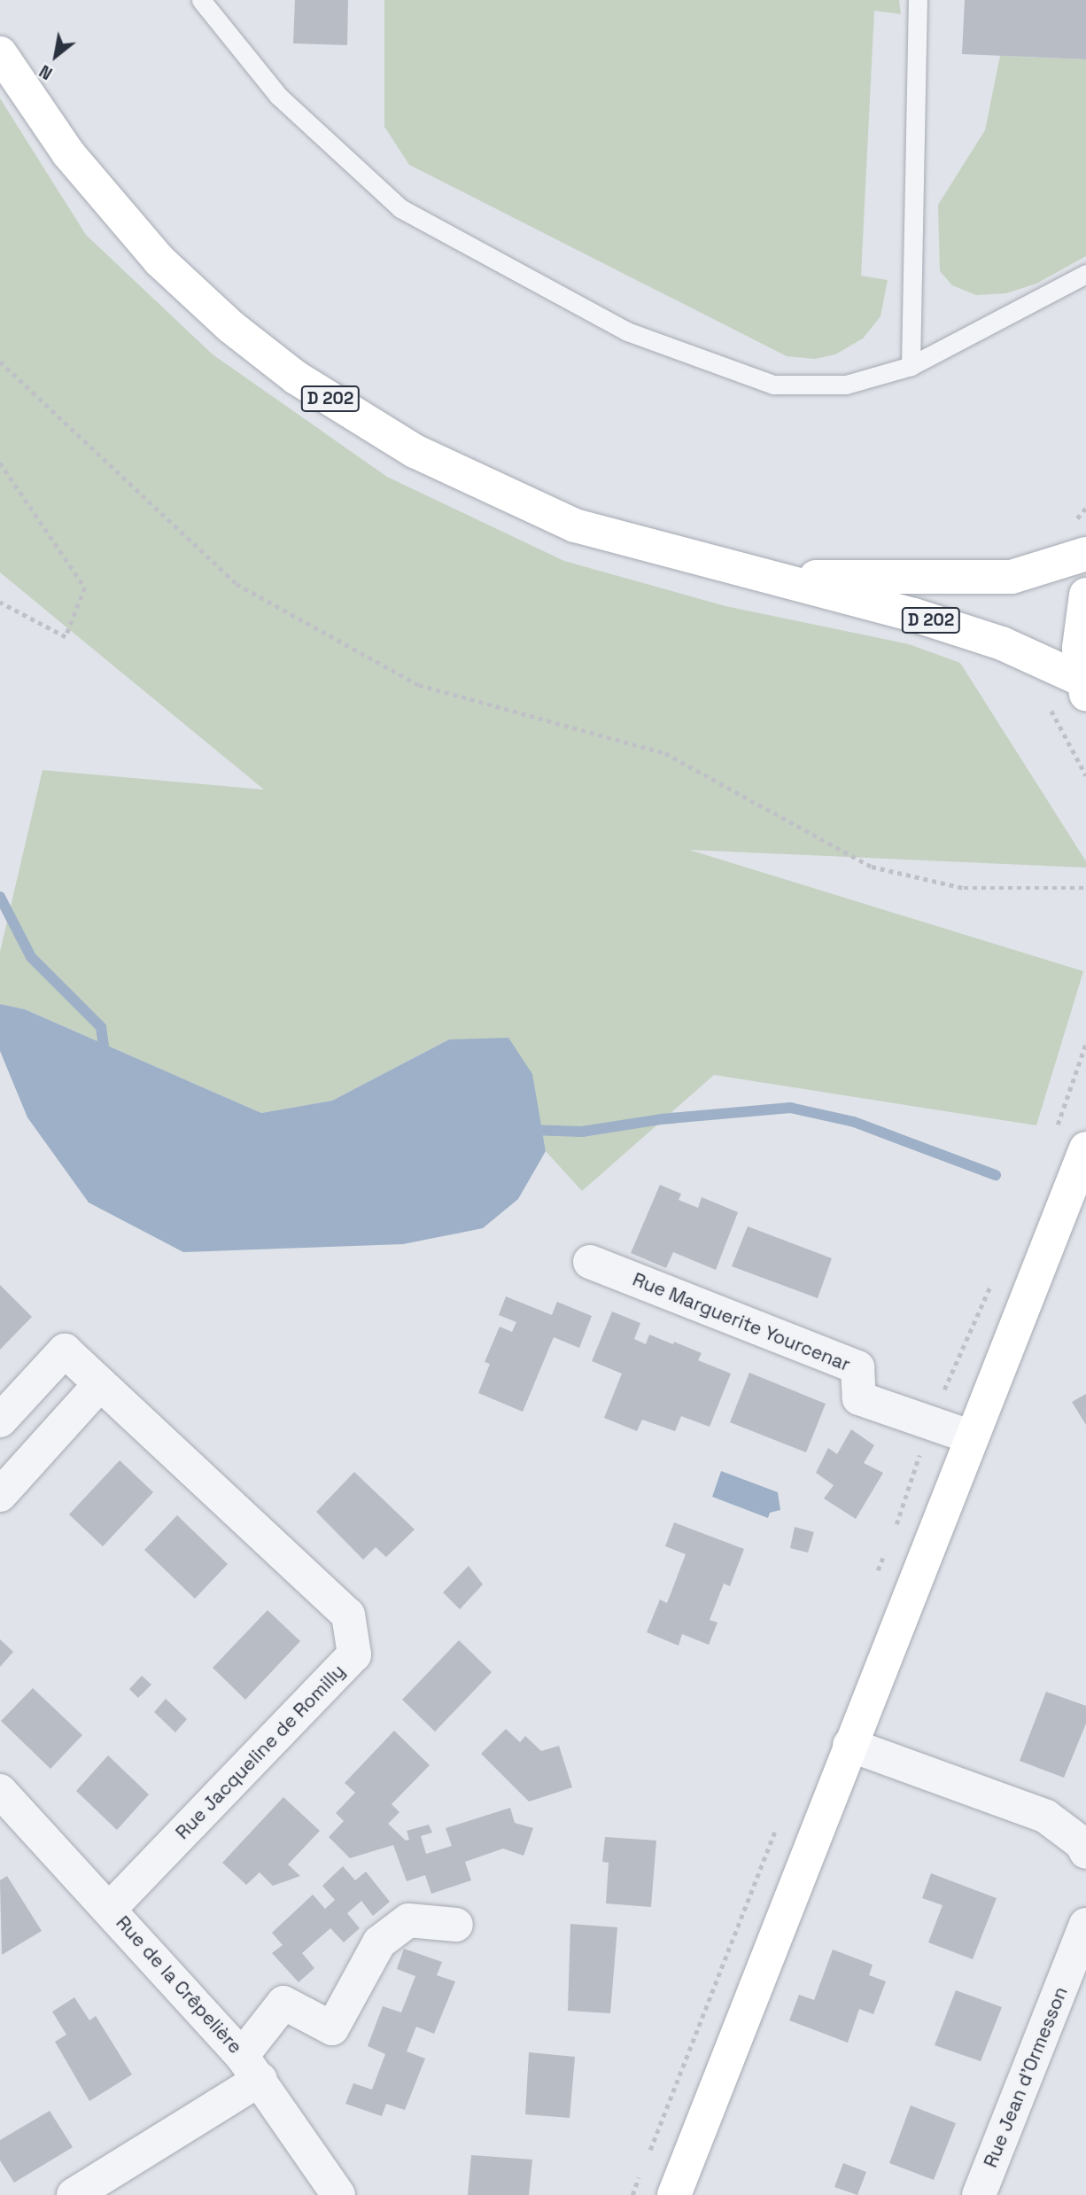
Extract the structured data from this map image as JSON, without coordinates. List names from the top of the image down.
{
  "streets": {
    "main road": ["D 202"],
    "street": [
      "Rue Marguerite Yourcenar",
      "Rue Jacqueline de Romilly",
      "Rue de la Crêpelière",
      "Rue Jean d'Ormesson"
    ]
  },
  "crossings": [
    ["Rue Jacqueline de Romilly", "Rue de la Crêpelière"]
  ],
  "north": "bottom left"
}
